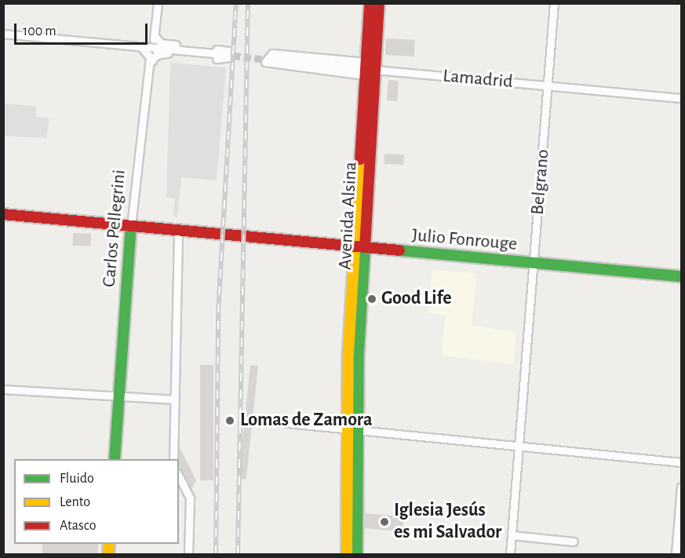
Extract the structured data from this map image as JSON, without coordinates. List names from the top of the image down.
{
  "streets": {
    "street": [
      "Lamadrid",
      "Belgrano",
      "Avenida Alsina",
      "Carlos Pellegrini",
      "Julio Fonrouge"
    ]
  },
  "crossings": [
    ["Lamadrid", "Belgrano"],
    ["Lamadrid", "Avenida Alsina"],
    ["Belgrano", "Julio Fonrouge"],
    ["Avenida Alsina", "Julio Fonrouge"],
    ["Carlos Pellegrini", "Julio Fonrouge"]
  ],
  "places": ["Good Life", "Lomas de Zamora", "Iglesia Jesús es mi Salvador"],
  "legend": ["Fluido", "Lento", "Atasco"],
  "scale_bar": "100 m"
}
